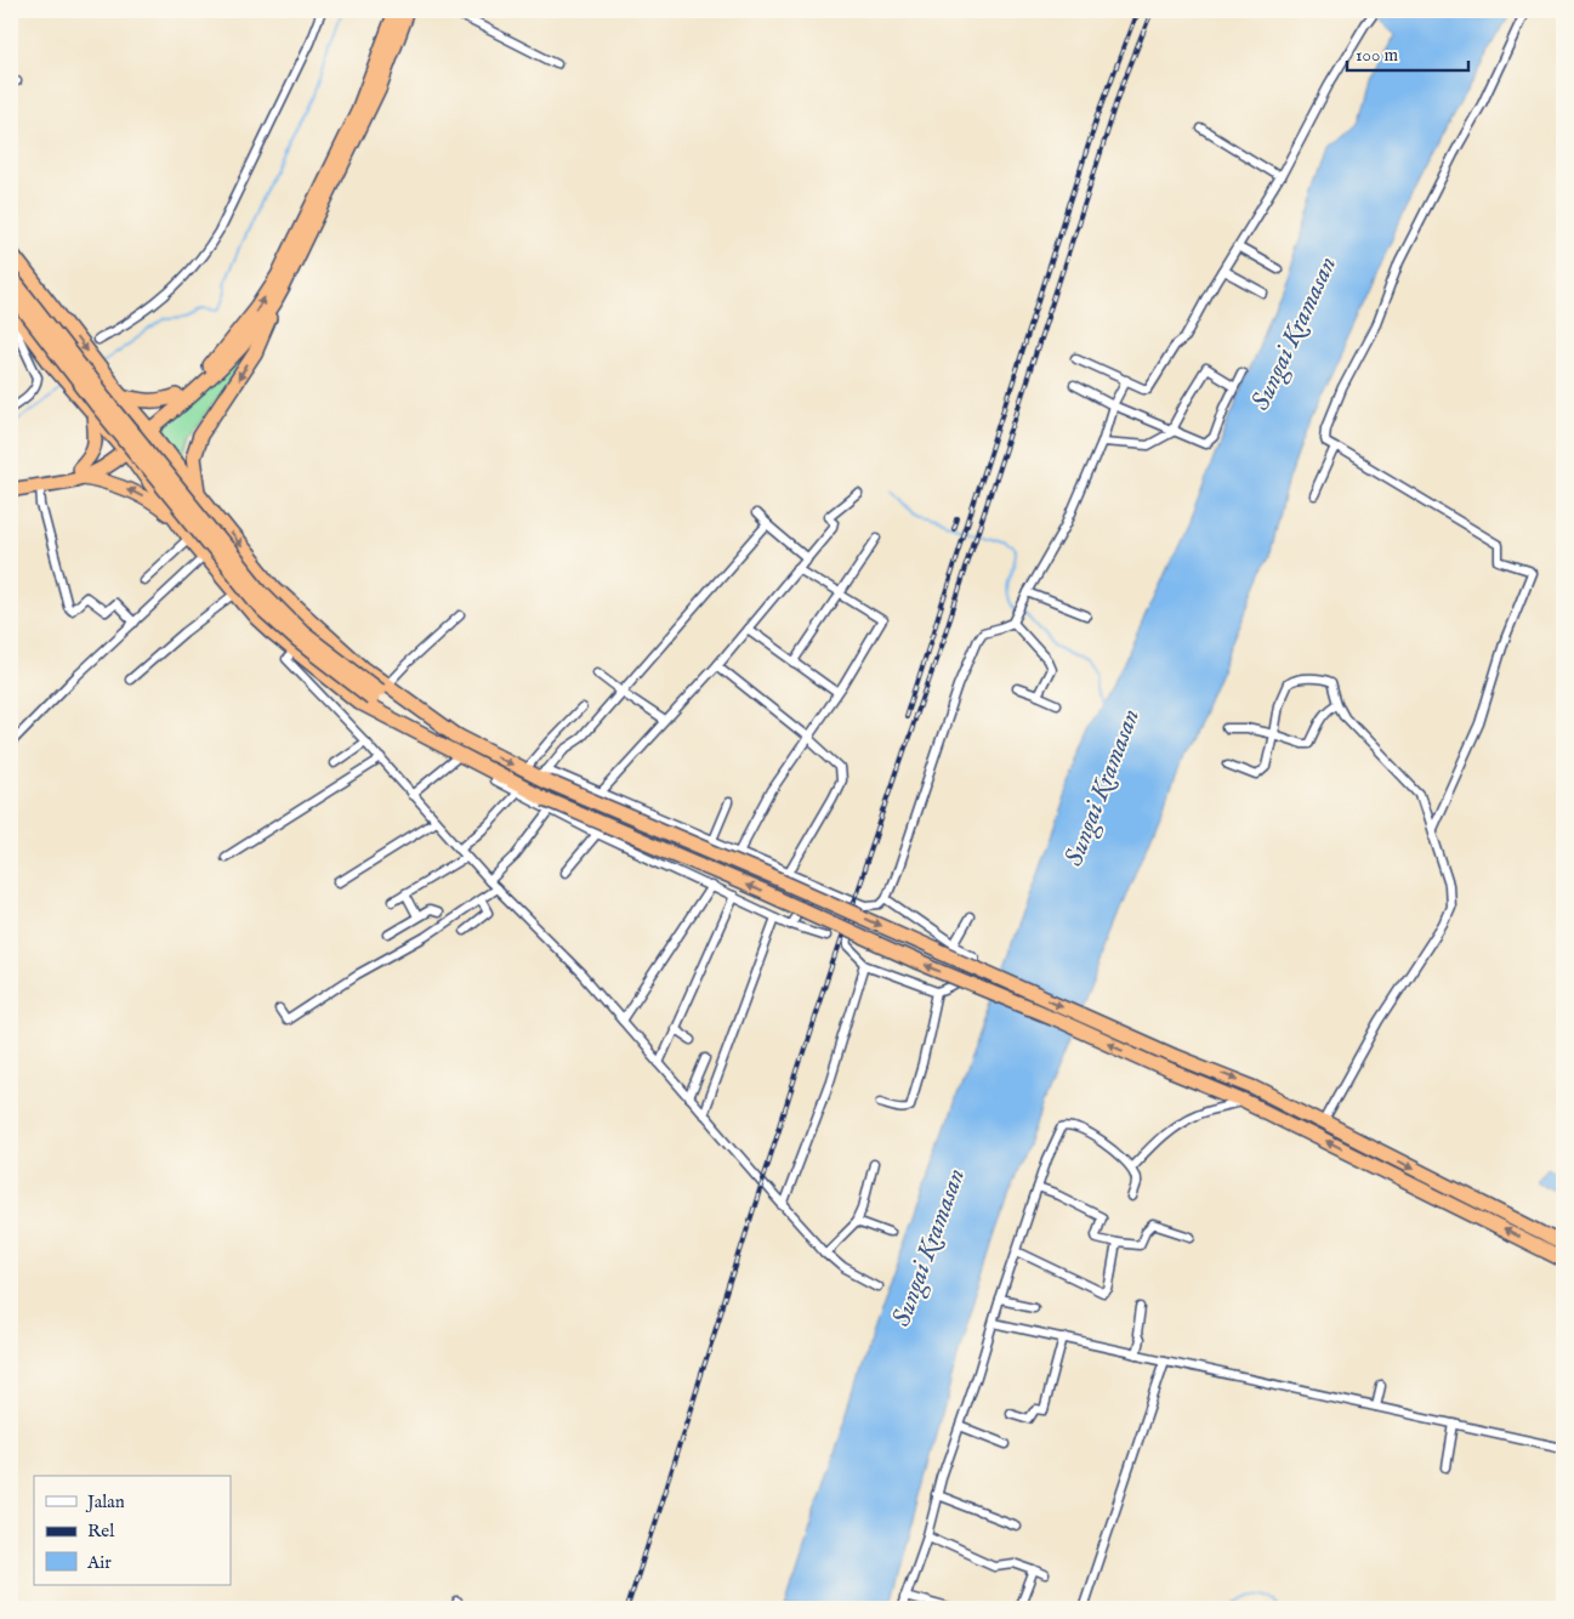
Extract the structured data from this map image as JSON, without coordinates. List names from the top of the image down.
{
  "water": ["Sungai Kramasan"],
  "legend": ["Jalan", "Rel", "Air"],
  "scale_bar": "100 m"
}
